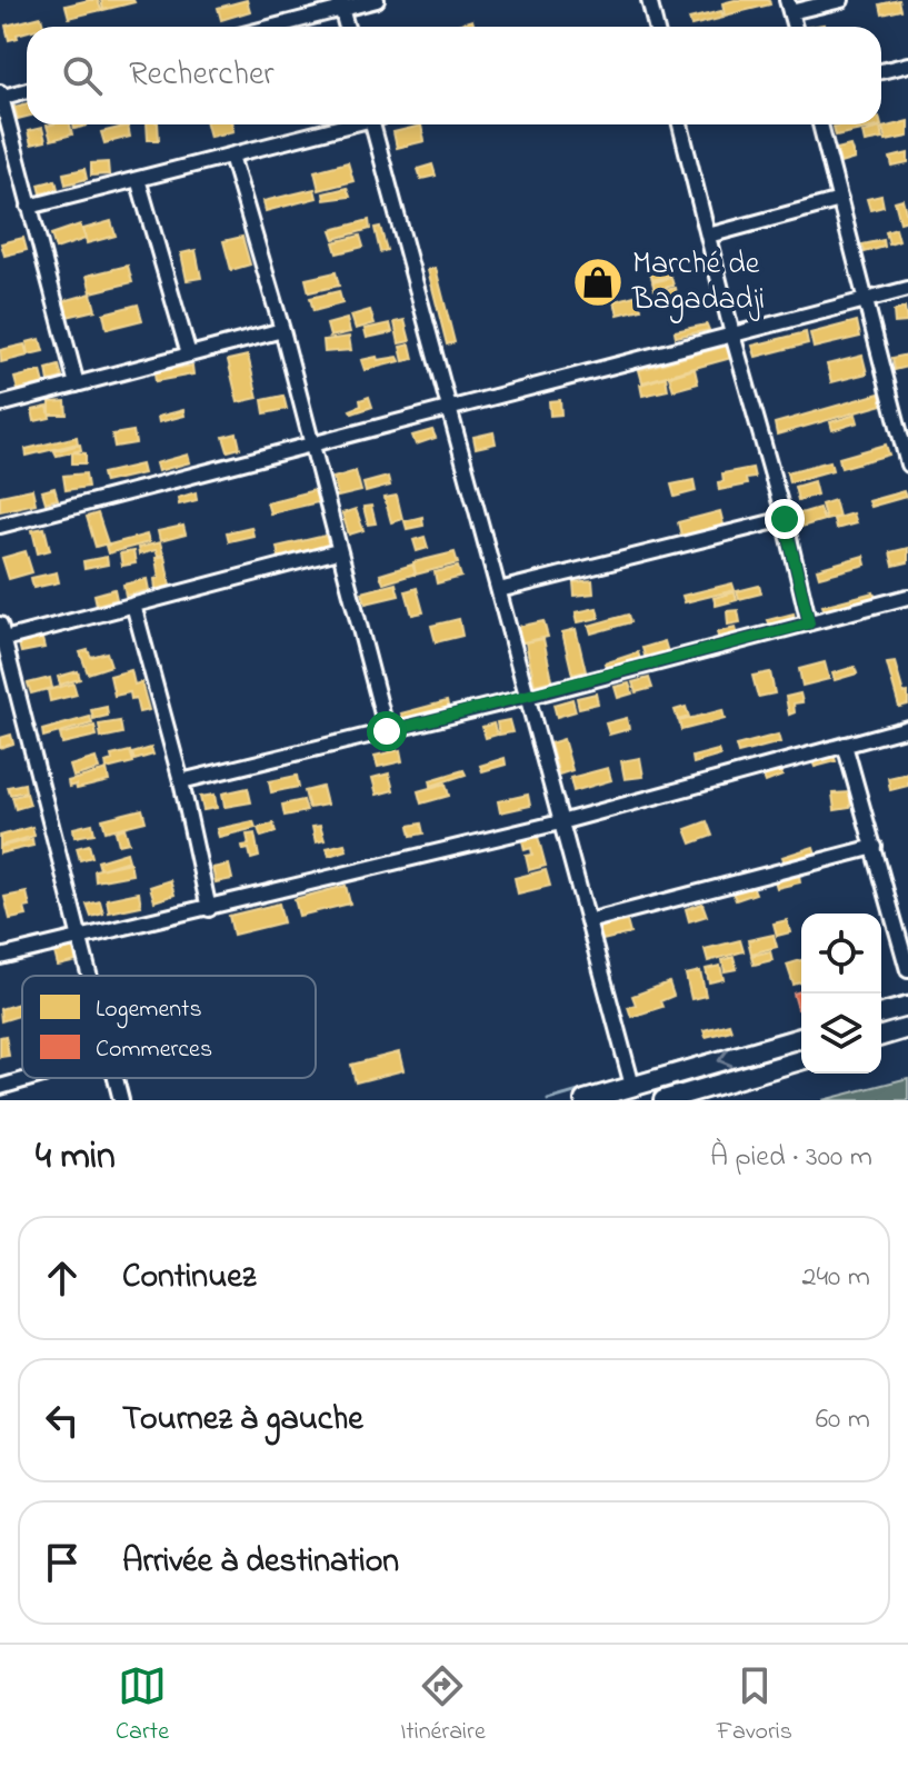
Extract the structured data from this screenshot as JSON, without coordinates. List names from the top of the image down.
{
  "places": {
    "shop": ["Marché de Bagadadji"]
  },
  "legend": ["Logements", "Commerces"],
  "page": {
    "search": "Rechercher",
    "heading": ["4 min", "À pied · 300 m"],
    "list": [
      ["Continuez", "240 m"],
      ["Tournez à gauche", "60 m"],
      "Arrivée à destination"
    ],
    "nav": ["Carte", "Itinéraire", "Favoris"]
  }
}
